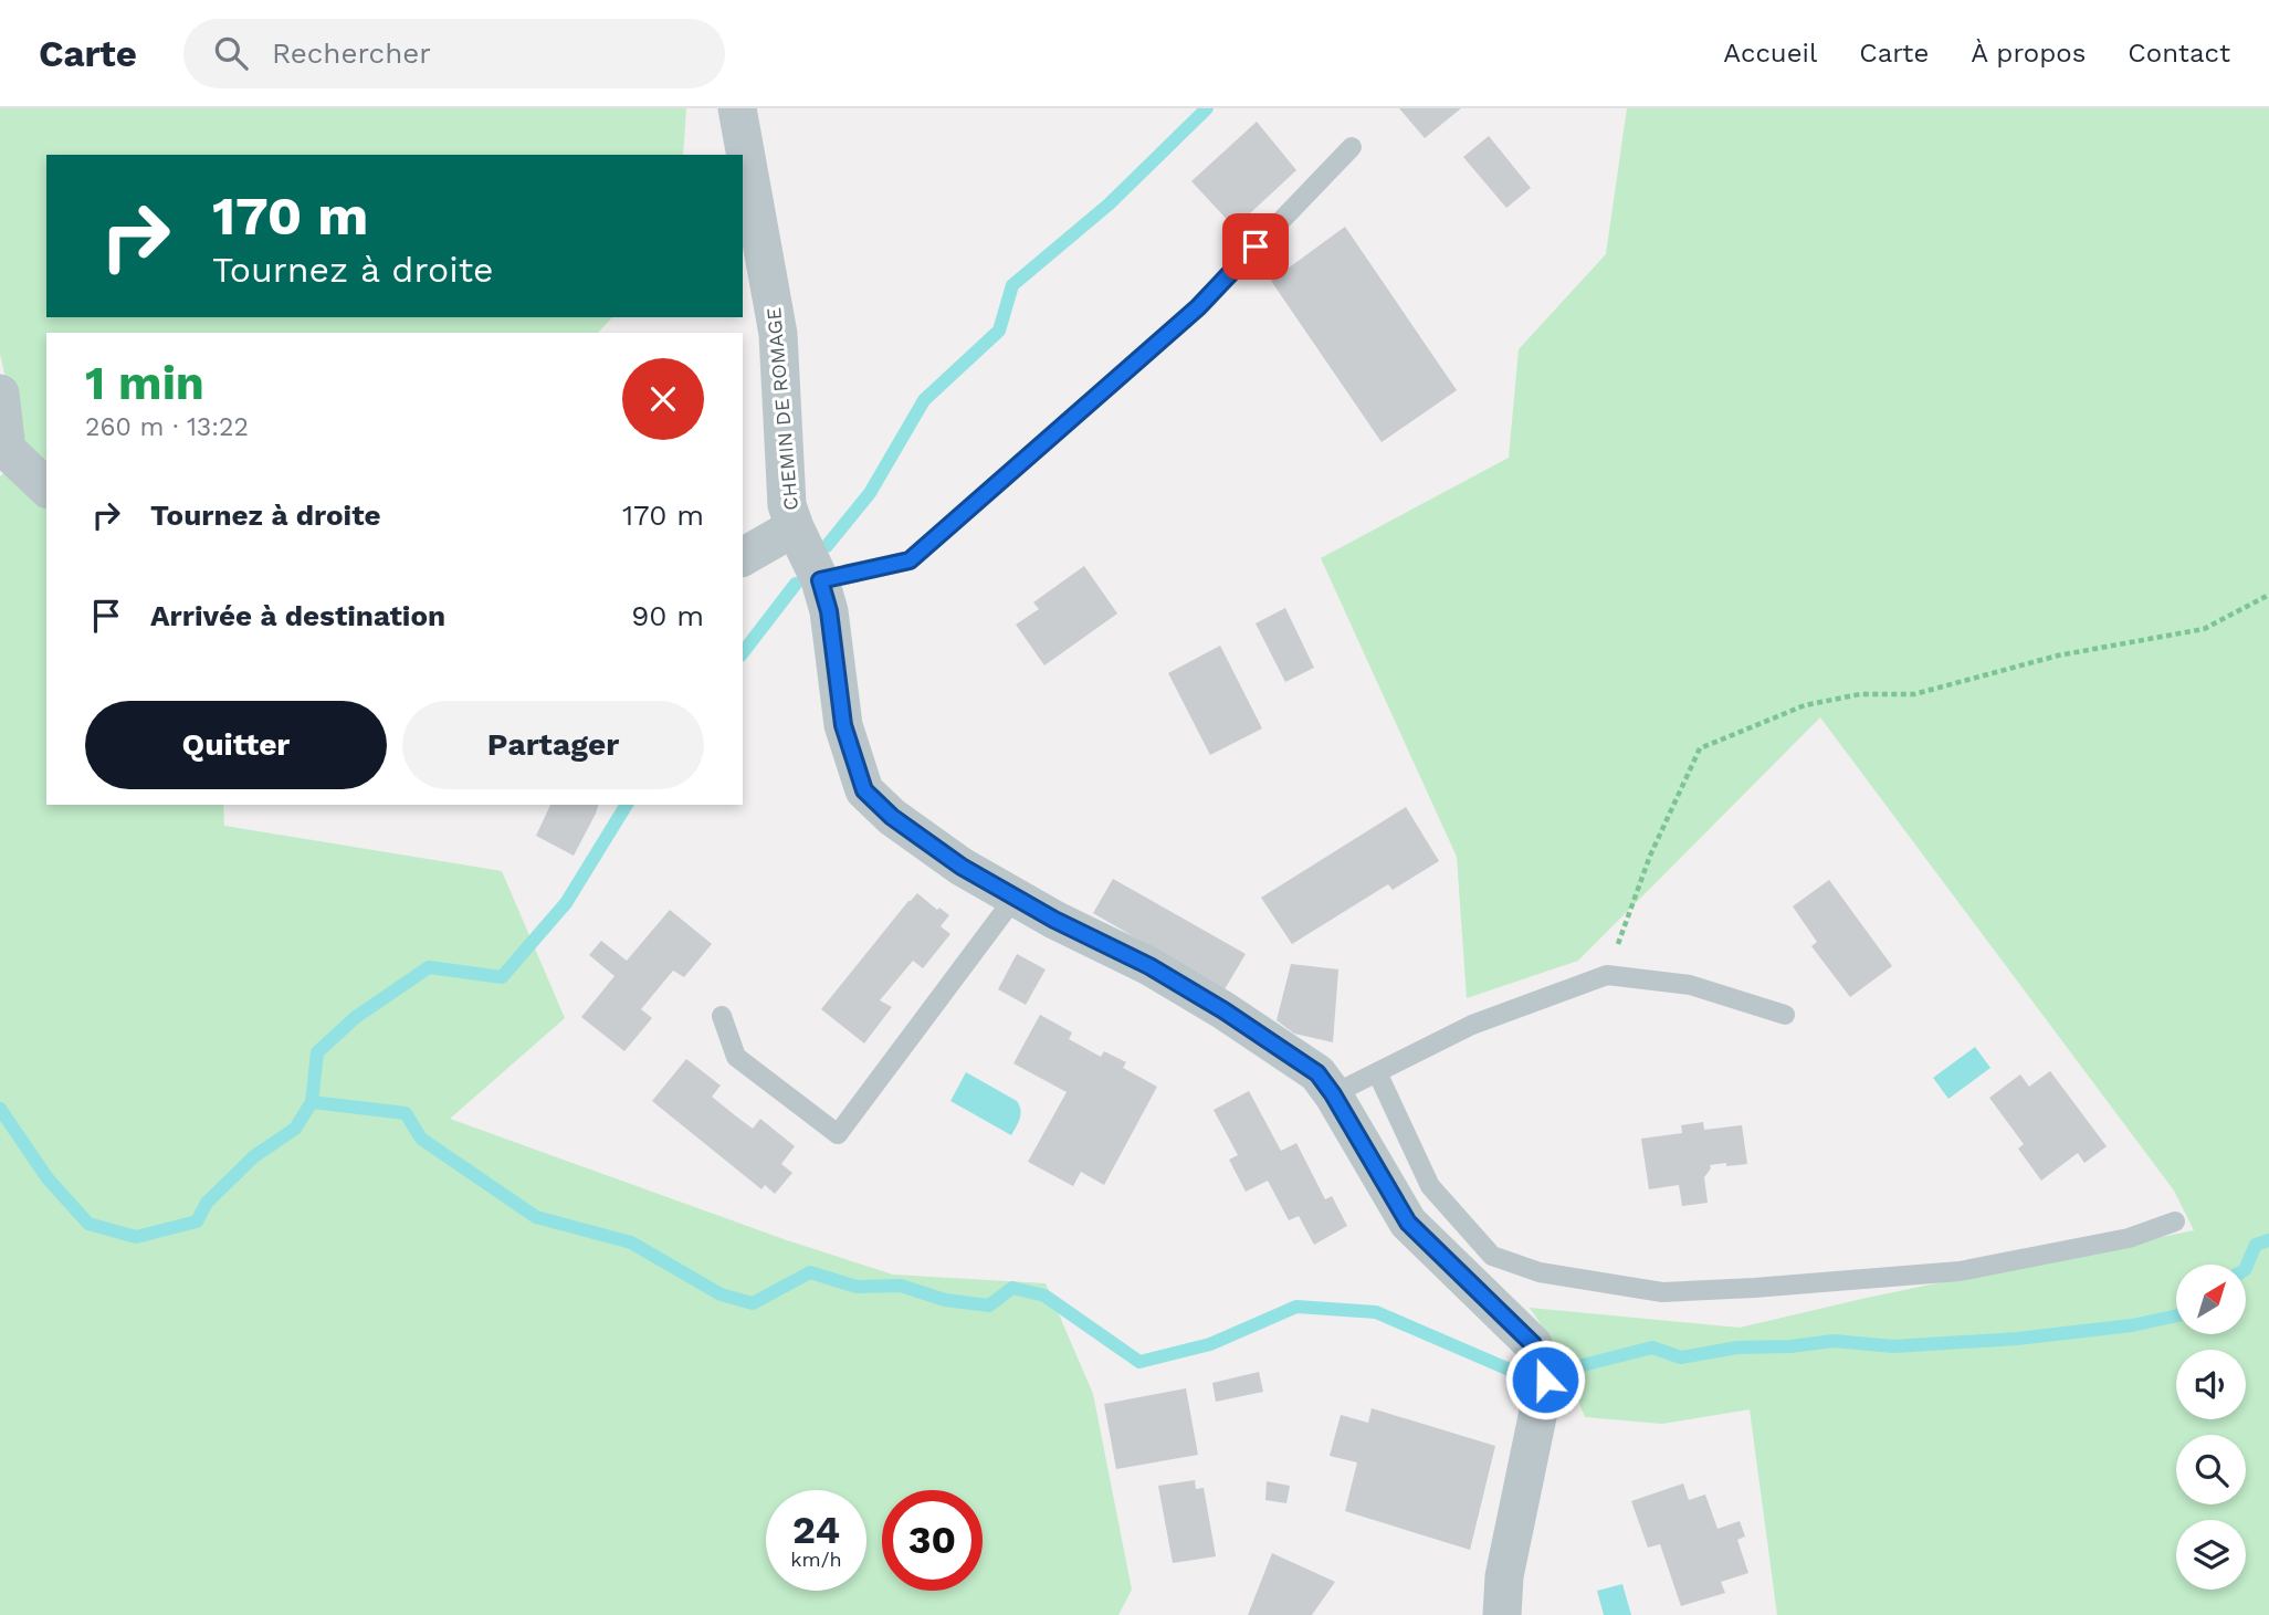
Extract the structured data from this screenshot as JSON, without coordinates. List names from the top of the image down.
{
  "streets": {
    "street": ["CHEMIN DE ROMAGE"]
  },
  "north": "top right",
  "page": {
    "header": "Carte",
    "search": "Rechercher",
    "nav": [
      "Accueil",
      "Carte",
      "À propos",
      "Contact"
    ],
    "turn": ["170 m", "Tournez à droite"],
    "heading": ["1 min", "260 m · 13:22"],
    "list": [
      {
        "name": "Tournez à droite",
        "value": "170 m"
      },
      {
        "name": "Arrivée à destination",
        "value": "90 m"
      }
    ],
    "buttons": ["Quitter", "Partager"],
    "speed": "24 km/h",
    "limit": "30"
  }
}
